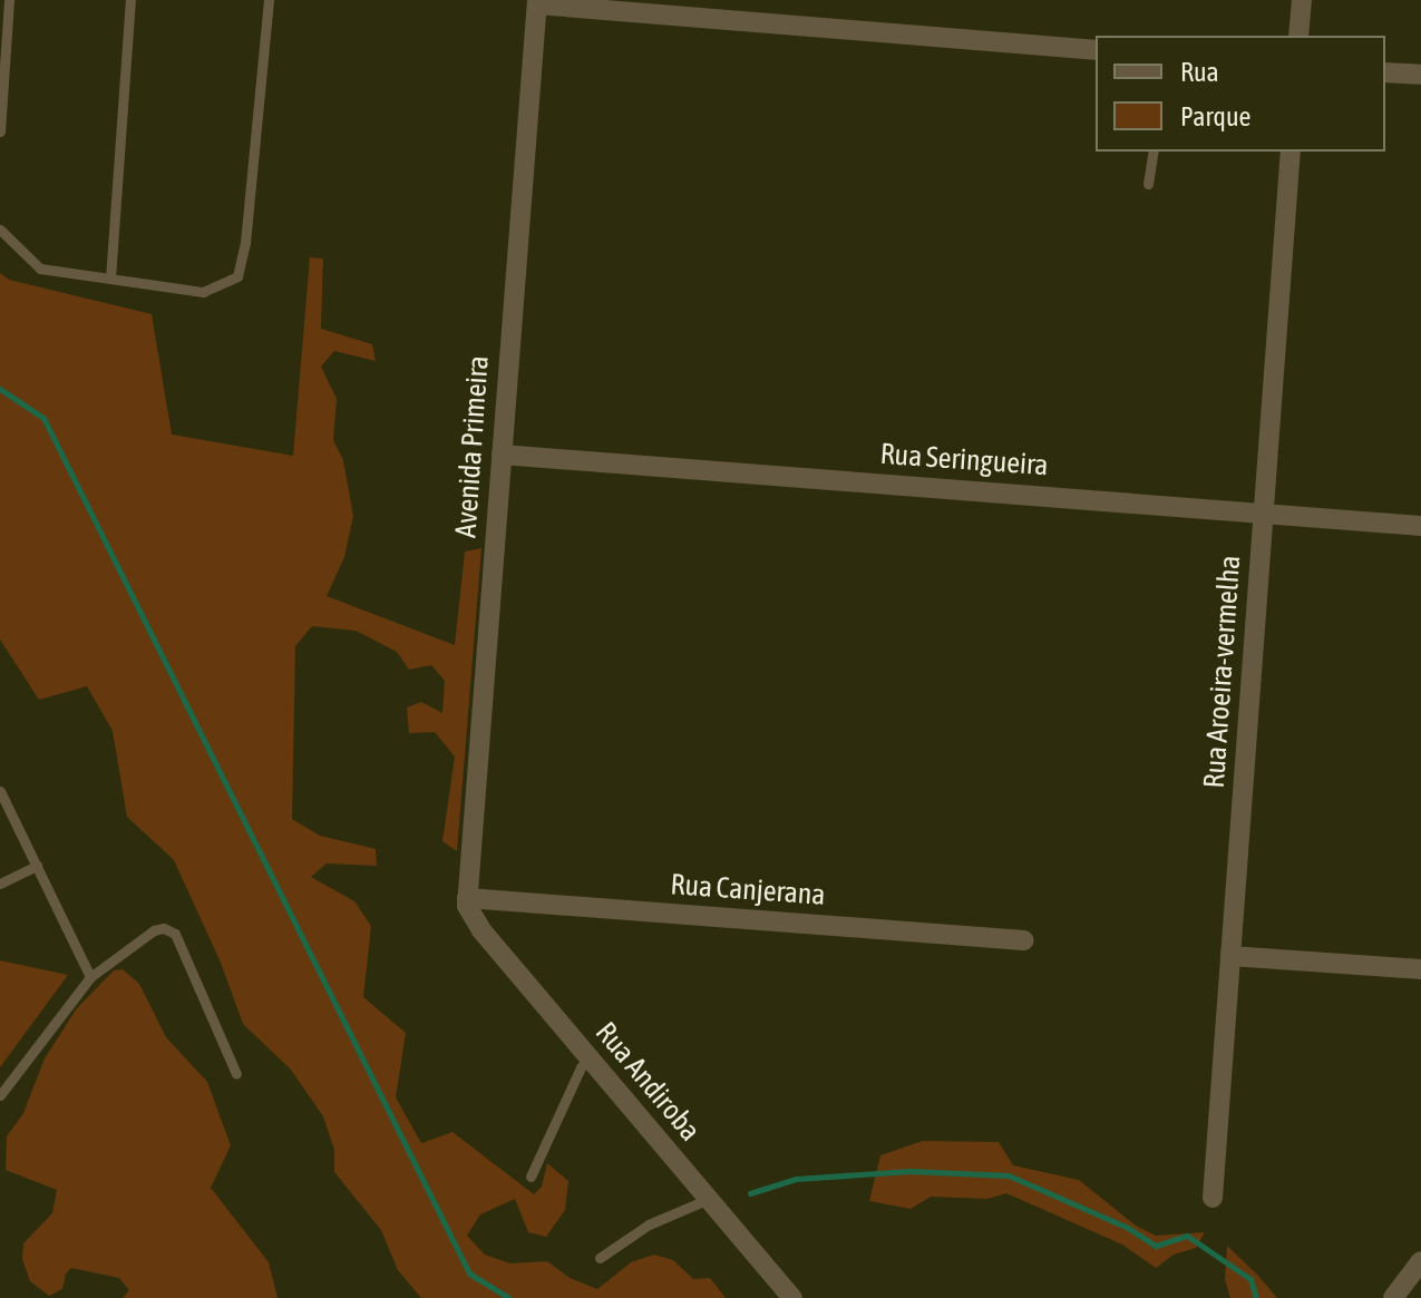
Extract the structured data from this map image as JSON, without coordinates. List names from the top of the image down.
{
  "streets": {
    "street": [
      "Avenida Primeira",
      "Rua Seringueira",
      "Rua Aroeira-vermelha",
      "Rua Canjerana",
      "Rua Andiroba"
    ]
  },
  "crossings": [
    ["Avenida Primeira", "Rua Seringueira"],
    ["Avenida Primeira", "Rua Canjerana"],
    ["Avenida Primeira", "Rua Andiroba"],
    ["Rua Seringueira", "Rua Aroeira-vermelha"],
    ["Rua Canjerana", "Rua Andiroba"]
  ],
  "legend": ["Rua", "Parque"]
}
